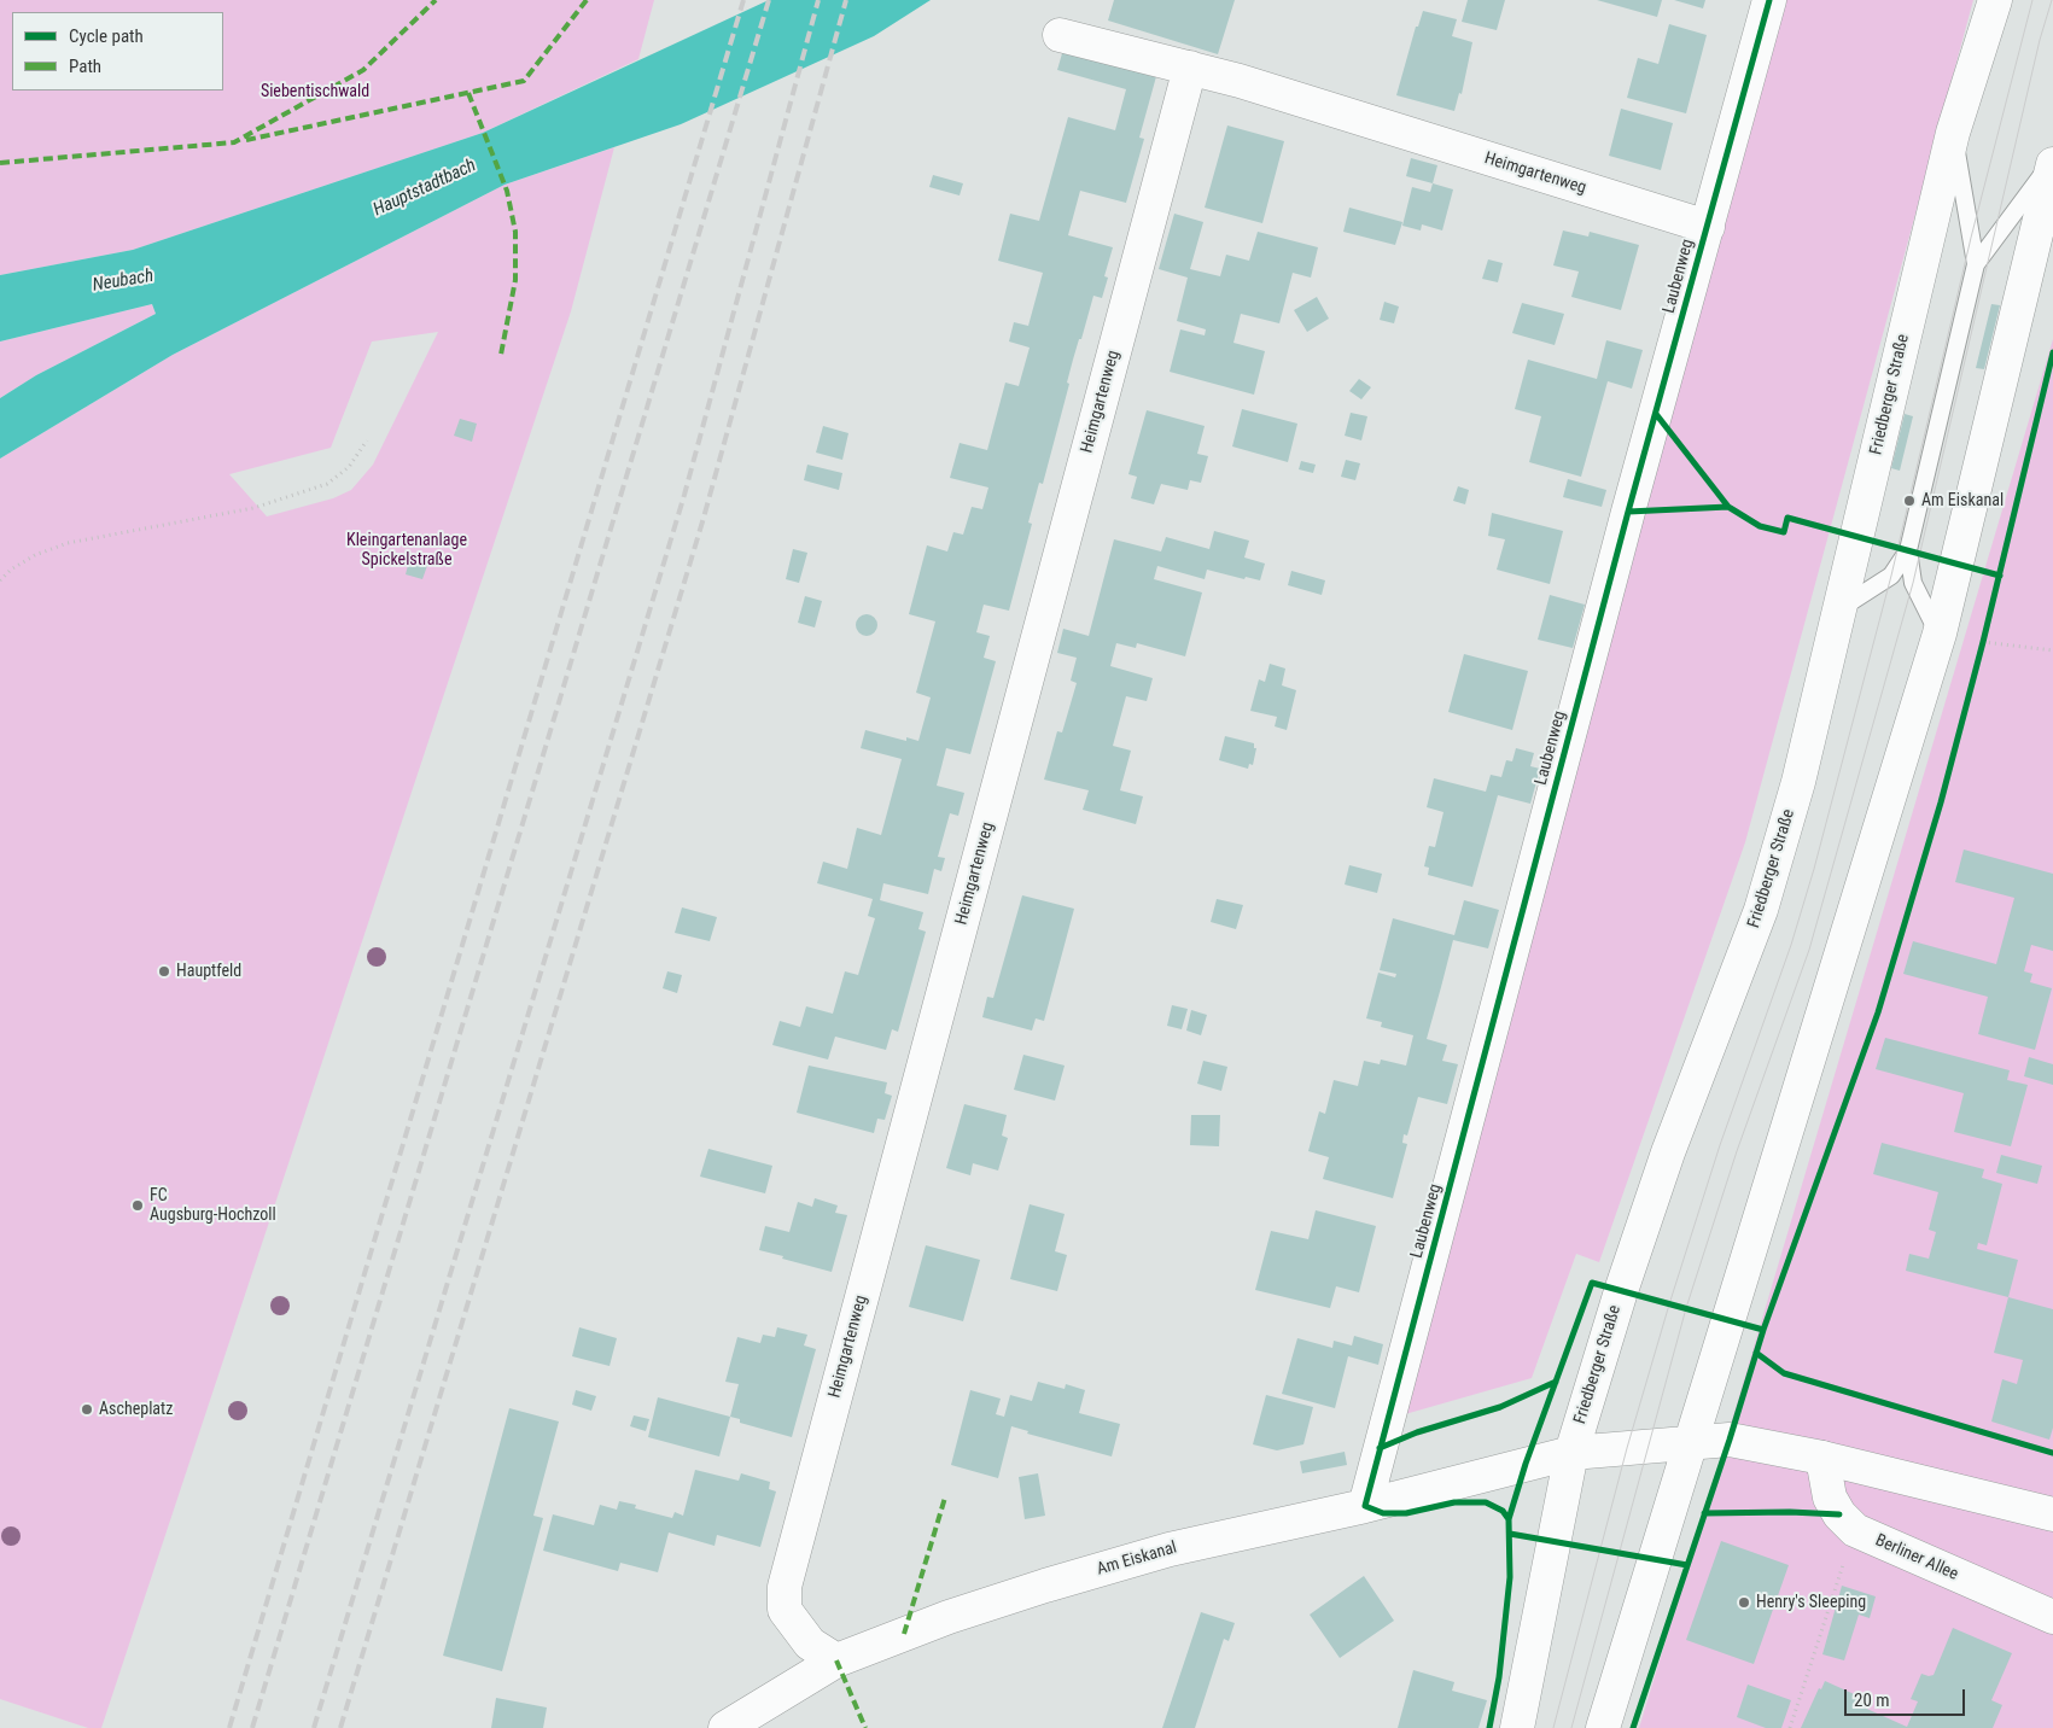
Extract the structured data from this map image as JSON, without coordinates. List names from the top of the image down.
{
  "streets": {
    "street": [
      "Heimgartenweg",
      "Laubenweg",
      "Friedberger Straße",
      "Berliner Allee",
      "Am Eiskanal"
    ]
  },
  "crossings": [
    ["Heimgartenweg", "Laubenweg"],
    ["Heimgartenweg", "Am Eiskanal"],
    ["Laubenweg", "Am Eiskanal"],
    ["Friedberger Straße", "Am Eiskanal"]
  ],
  "water": ["Hauptstadtbach", "Neubach"],
  "parks": ["Siebentischwald", "Kleingartenanlage Spickelstraße"],
  "places": [
    "Am Eiskanal",
    "Hauptfeld",
    "FC Augsburg-Hochzoll",
    "Ascheplatz",
    "Henry's Sleeping"
  ],
  "legend": ["Cycle path", "Path"],
  "scale_bar": "20 m"
}
